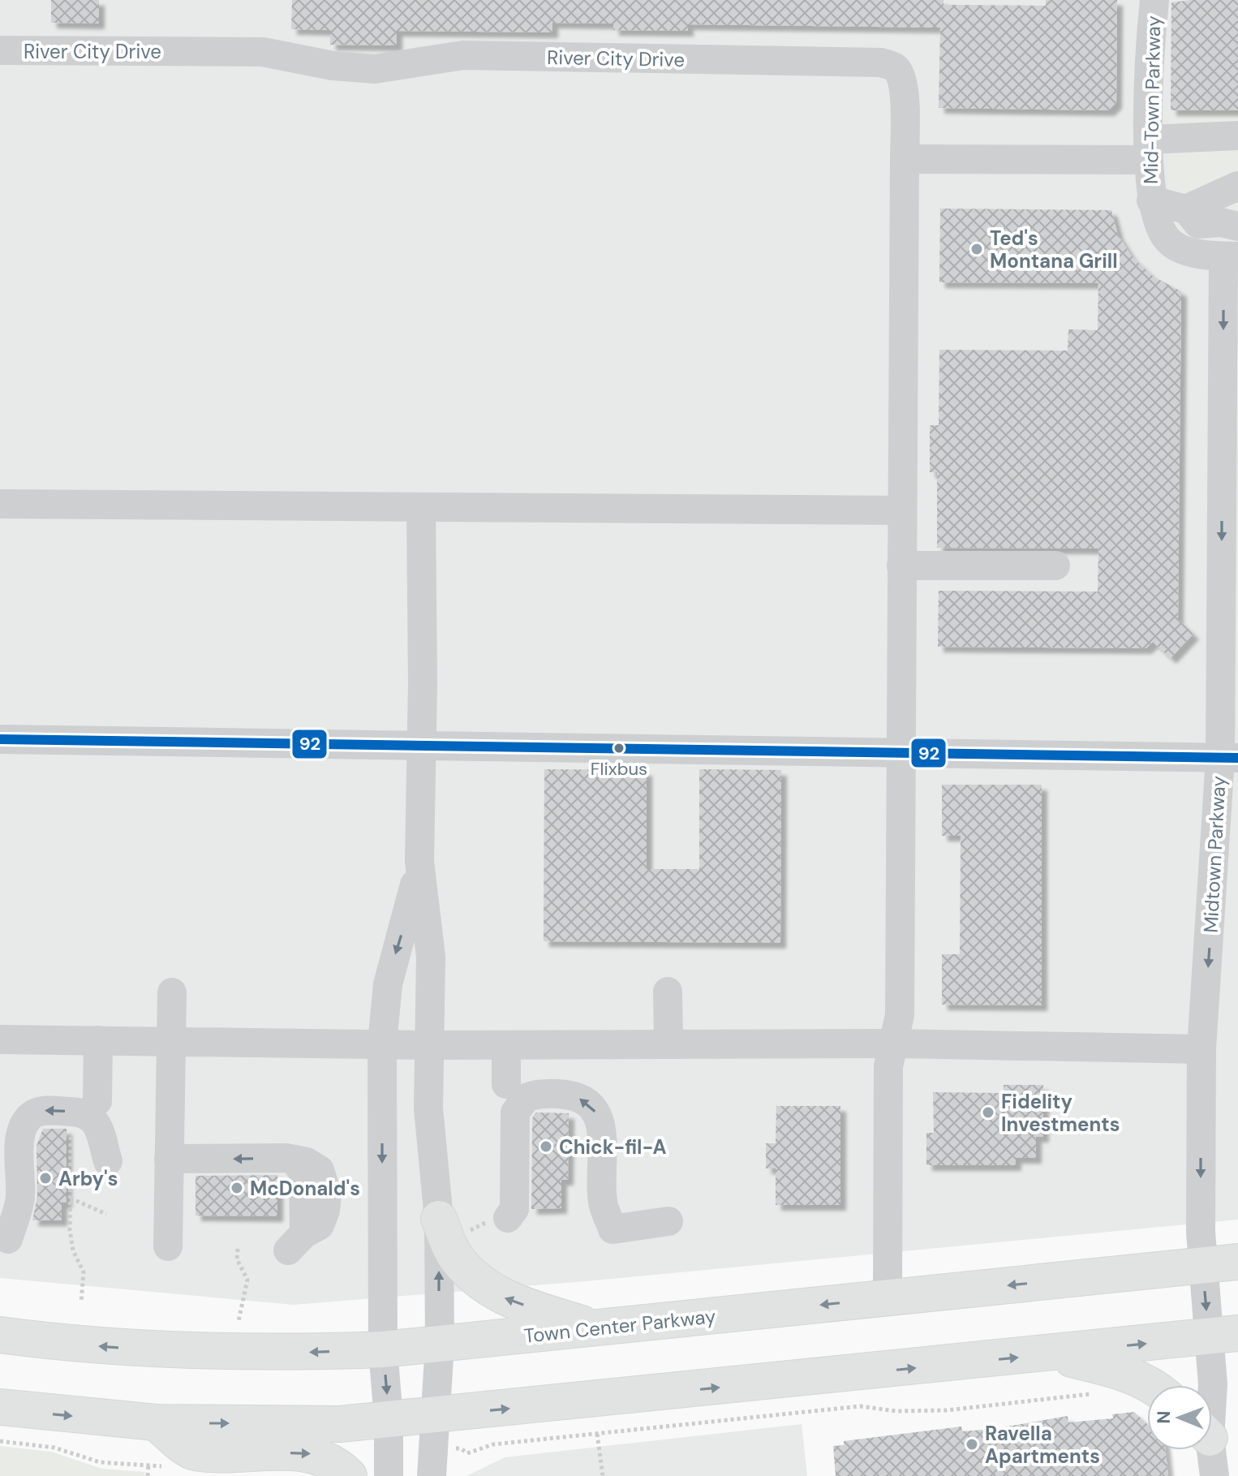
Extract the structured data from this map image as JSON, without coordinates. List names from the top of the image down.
{
  "streets": {
    "main road": ["Town Center Parkway"],
    "street": ["River City Drive", "Mid-Town Parkway", "Midtown Parkway"]
  },
  "crossings": [
    ["Mid-Town Parkway", "Midtown Parkway"],
    ["Midtown Parkway", "Town Center Parkway"]
  ],
  "one_way": ["Midtown Parkway"],
  "places": [
    "Ted's Montana Grill",
    "Flixbus",
    "Fidelity Investments",
    "Chick-fil-A",
    "Arby's",
    "McDonald's",
    "Ravella Apartments"
  ],
  "lines": ["transit line 92"],
  "north": "left"
}
